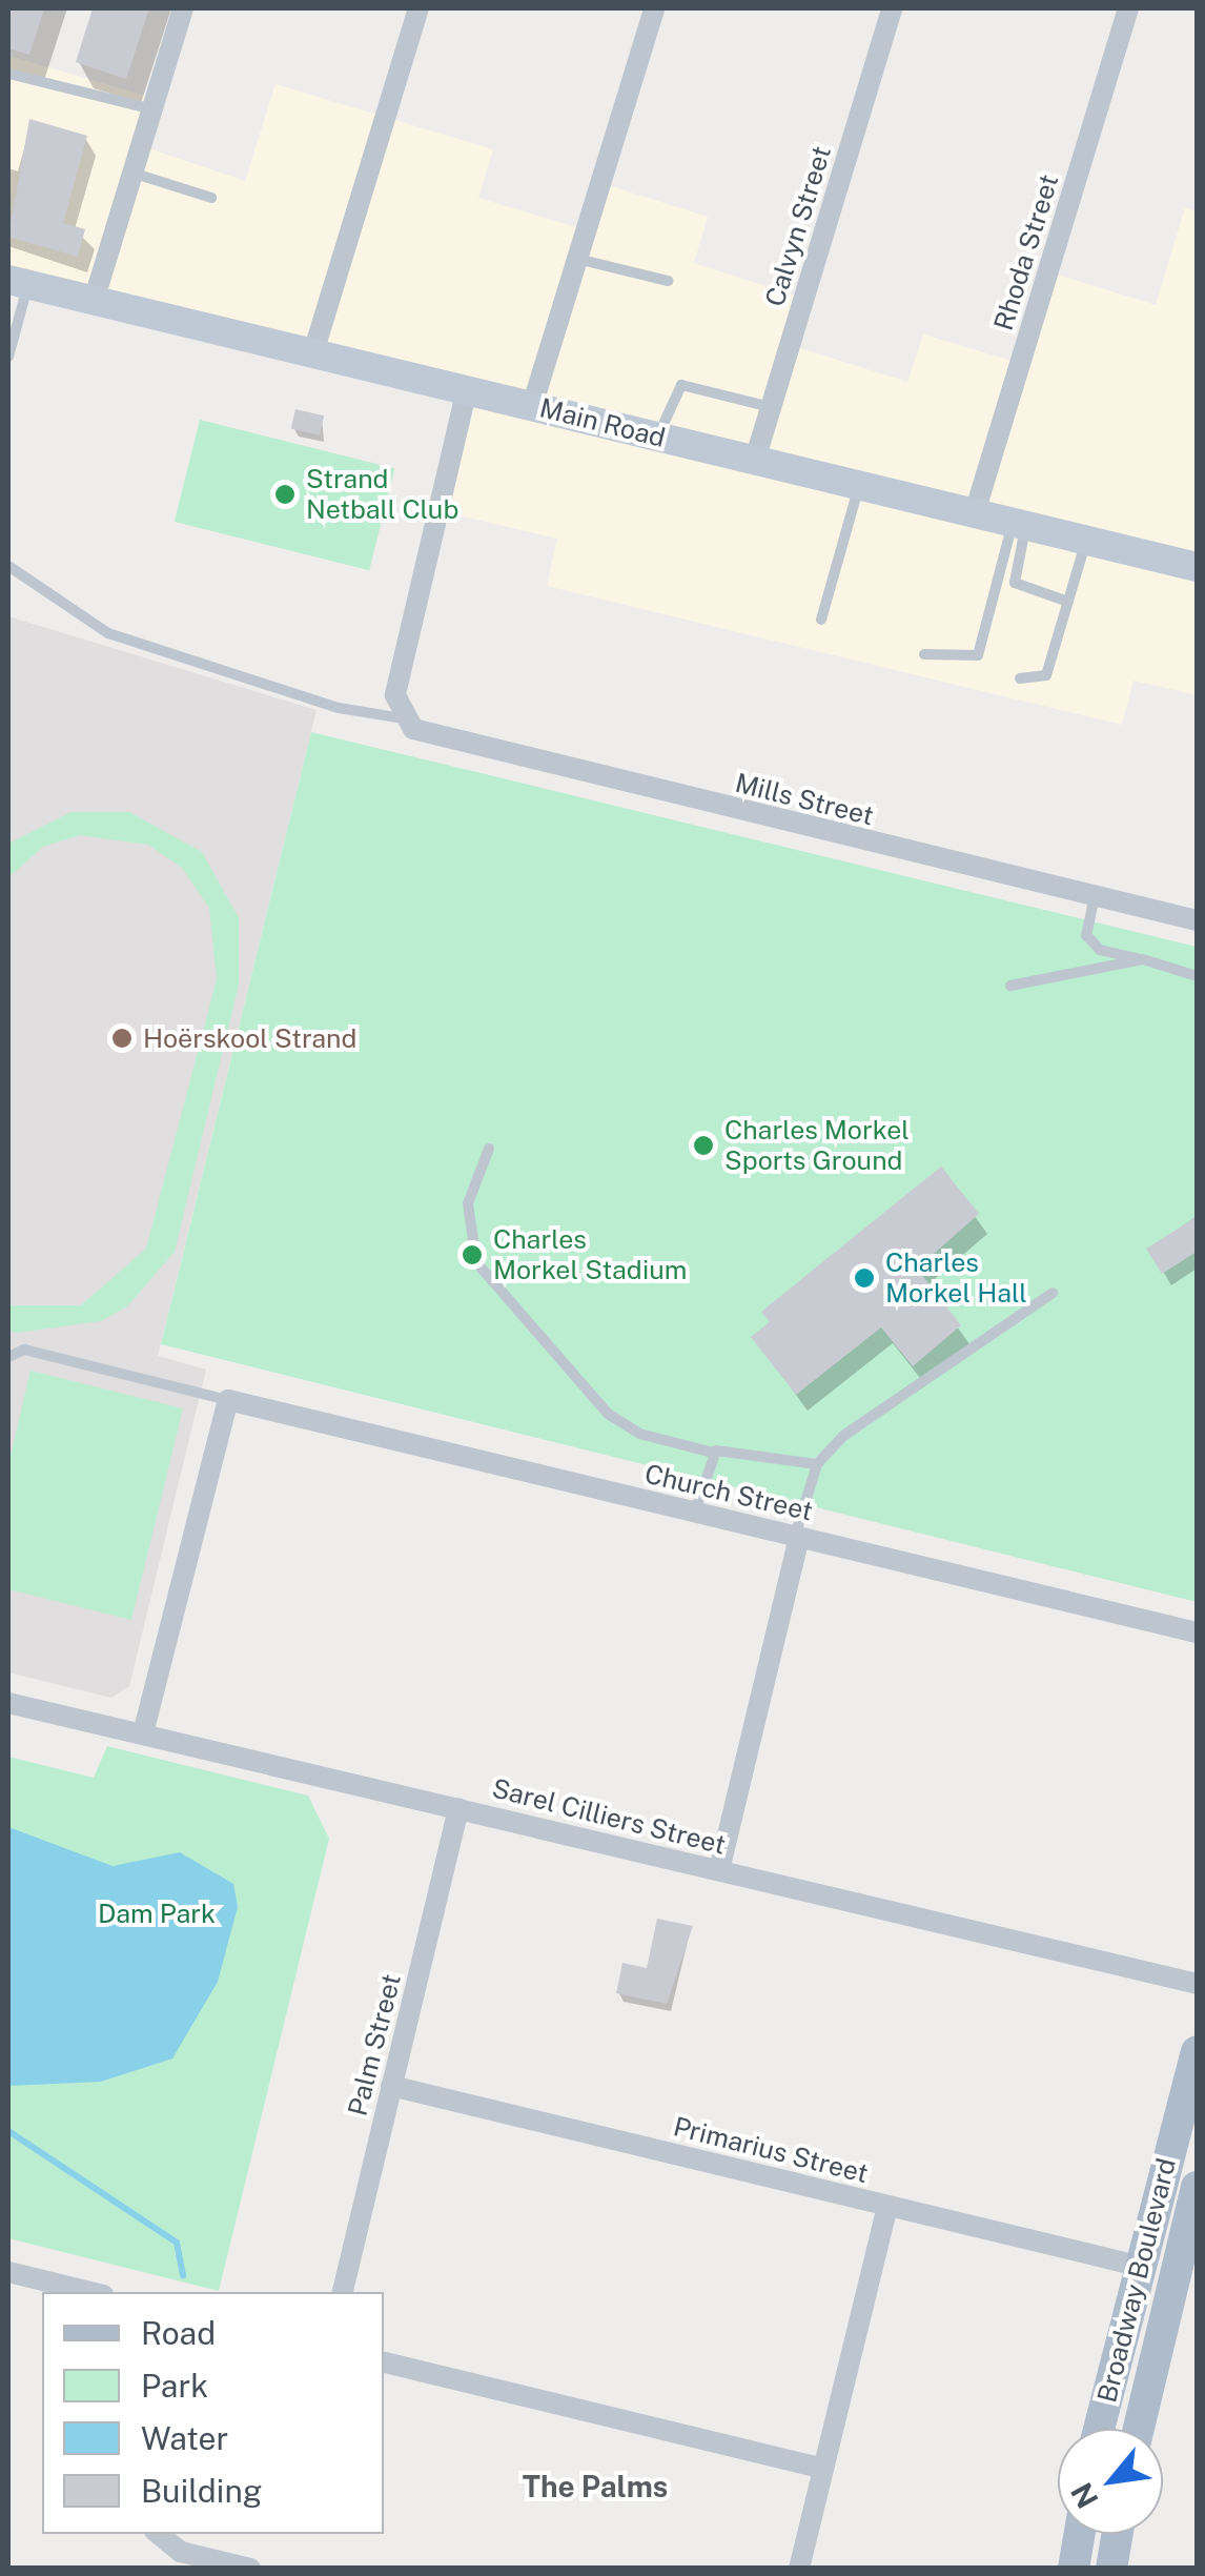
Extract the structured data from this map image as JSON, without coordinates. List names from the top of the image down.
{
  "streets": {
    "main road": ["Main Road", "Broadway Boulevard"],
    "street": [
      "Calvyn Street",
      "Rhoda Street",
      "Mills Street",
      "Church Street",
      "Sarel Cilliers Street",
      "Palm Street",
      "Primarius Street"
    ]
  },
  "crossings": [
    ["Calvyn Street", "Main Road"],
    ["Rhoda Street", "Main Road"],
    ["Sarel Cilliers Street", "Palm Street"],
    ["Palm Street", "Primarius Street"],
    ["Primarius Street", "Broadway Boulevard"]
  ],
  "districts": ["The Palms"],
  "parks": ["Dam Park"],
  "places": [
    "Strand Netball Club",
    "Hoërskool Strand",
    "Charles Morkel Sports Ground",
    "Charles Morkel Stadium",
    "Charles Morkel Hall"
  ],
  "legend": [
    "Road",
    "Park",
    "Water",
    "Building"
  ],
  "north": "bottom left"
}
